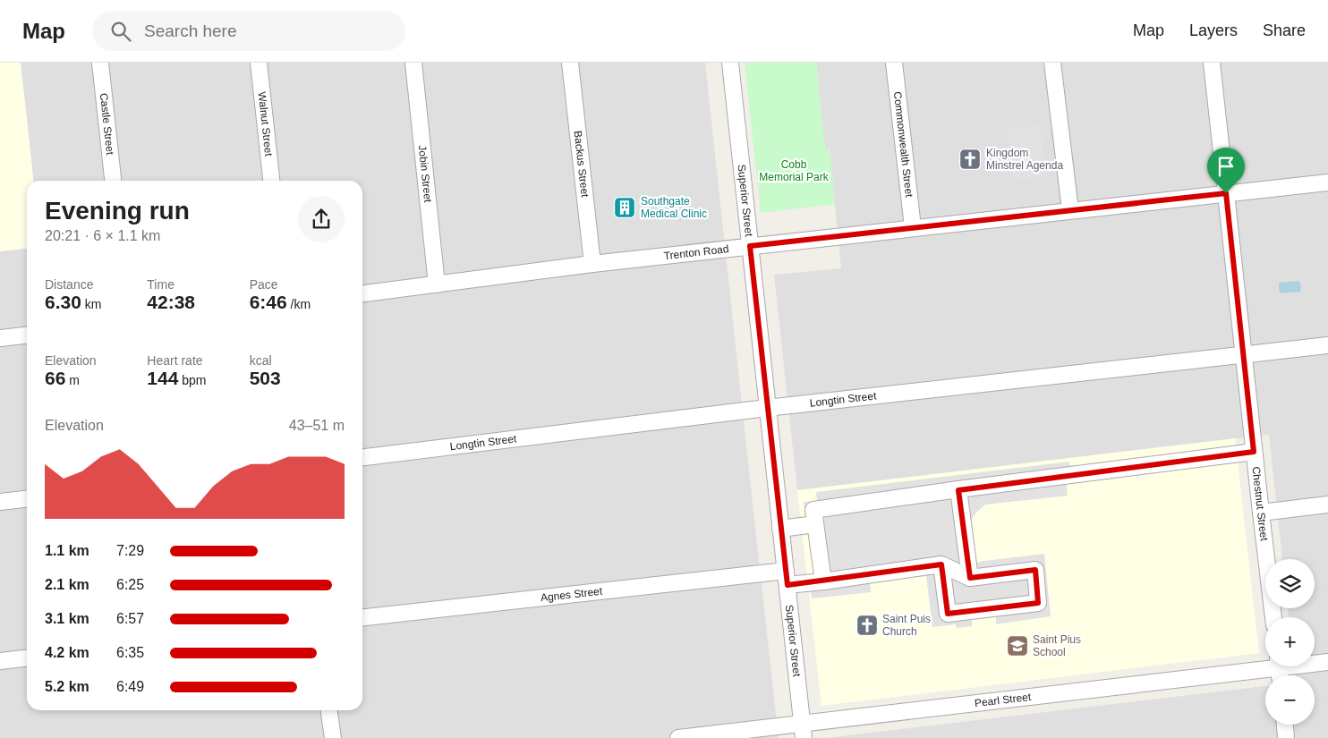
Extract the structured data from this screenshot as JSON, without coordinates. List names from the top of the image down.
{
  "streets": {
    "street": [
      "Castle Street",
      "Walnut Street",
      "Commonwealth Street",
      "Backus Street",
      "Jobin Street",
      "Superior Street",
      "Trenton Road",
      "Longtin Street",
      "Chestnut Street",
      "Agnes Street",
      "Pearl Street"
    ]
  },
  "crossings": [
    ["Commonwealth Street", "Trenton Road"],
    ["Backus Street", "Trenton Road"],
    ["Jobin Street", "Trenton Road"],
    ["Superior Street", "Trenton Road"],
    ["Superior Street", "Longtin Street"],
    ["Superior Street", "Agnes Street"],
    ["Superior Street", "Pearl Street"],
    ["Trenton Road", "Chestnut Street"],
    ["Longtin Street", "Chestnut Street"]
  ],
  "parks": ["Cobb Memorial Park"],
  "places": {
    "church": ["Kingdom Minstrel Agenda", "Saint Puis Church"],
    "building": ["Southgate Medical Clinic"],
    "school or university": ["Saint Pius School"]
  },
  "page": {
    "header": "Map",
    "search": "Search here",
    "nav": ["Map", "Layers", "Share"],
    "heading": ["Evening run", "20:21 · 6 × 1.1 km"],
    "stats": [
      ["Distance", "6.30 km"],
      ["Time", "42:38"],
      ["Pace", "6:46 /km"],
      ["Elevation", "66 m"],
      ["Heart rate", "144 bpm"],
      ["kcal", "503"]
    ],
    "chart": ["Elevation", "43–51 m"],
    "list": [
      {
        "name": "1.1 km",
        "note": "7:29"
      },
      {
        "name": "2.1 km",
        "note": "6:25"
      },
      {
        "name": "3.1 km",
        "note": "6:57"
      },
      {
        "name": "4.2 km",
        "note": "6:35"
      },
      {
        "name": "5.2 km",
        "note": "6:49"
      }
    ],
    "map_buttons": ["+", "−"]
  }
}
